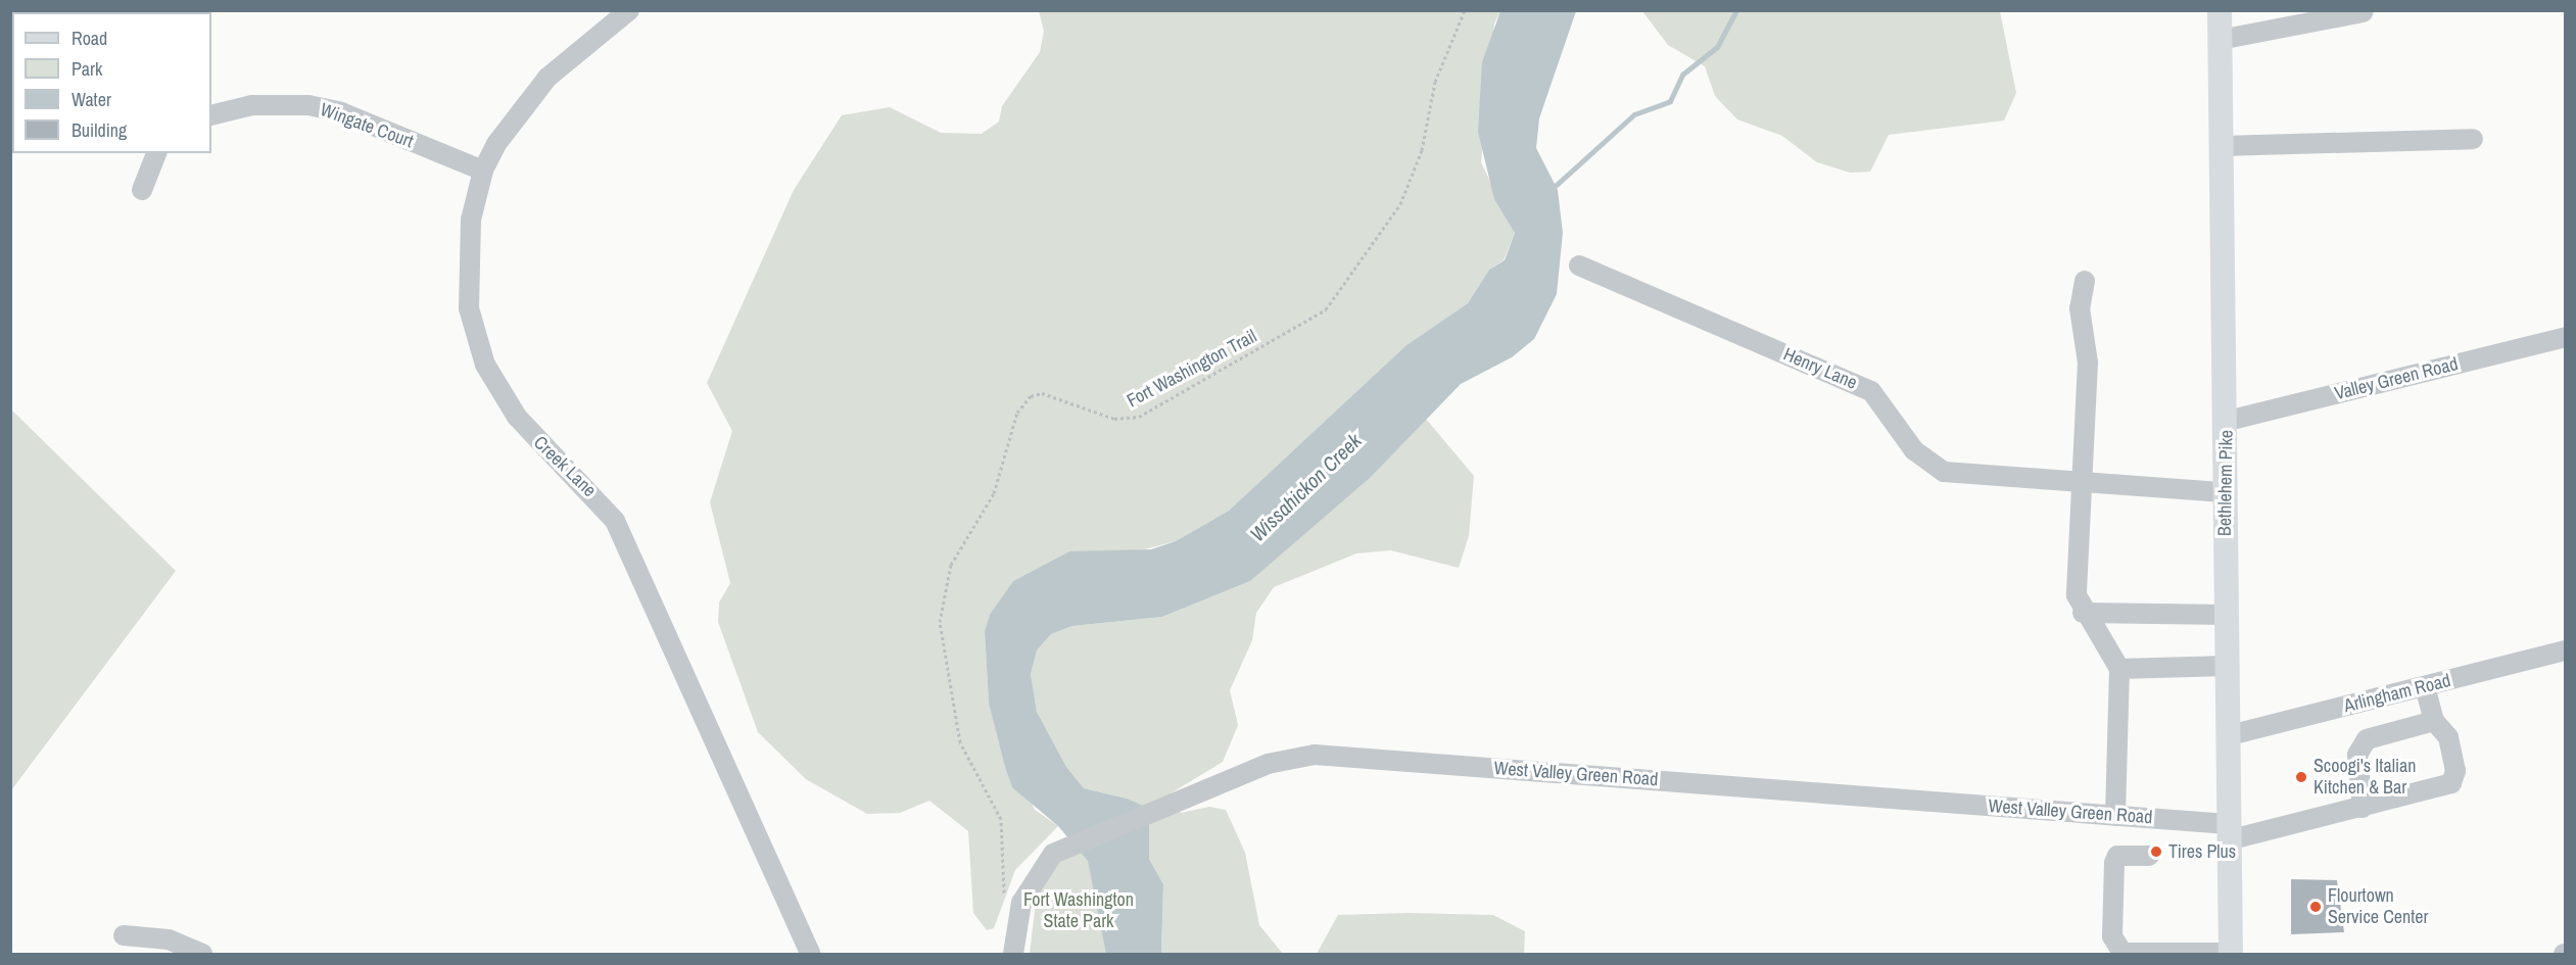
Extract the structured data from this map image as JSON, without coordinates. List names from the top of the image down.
{
  "streets": {
    "main road": ["Bethlehem Pike"],
    "street": [
      "Wingate Court",
      "Henry Lane",
      "Valley Green Road",
      "Creek Lane",
      "Arlingham Road",
      "West Valley Green Road"
    ],
    "path": ["Fort Washington Trail"]
  },
  "crossings": [
    ["Wingate Court", "Creek Lane"],
    ["Henry Lane", "Bethlehem Pike"],
    ["Valley Green Road", "Bethlehem Pike"],
    ["Bethlehem Pike", "Arlingham Road"],
    ["Bethlehem Pike", "West Valley Green Road"]
  ],
  "water": ["Wissahickon Creek"],
  "parks": ["Fort Washington State Park"],
  "places": ["Scoogi's Italian Kitchen & Bar", "Tires Plus", "Flourtown Service Center"],
  "legend": [
    "Road",
    "Park",
    "Water",
    "Building"
  ]
}
